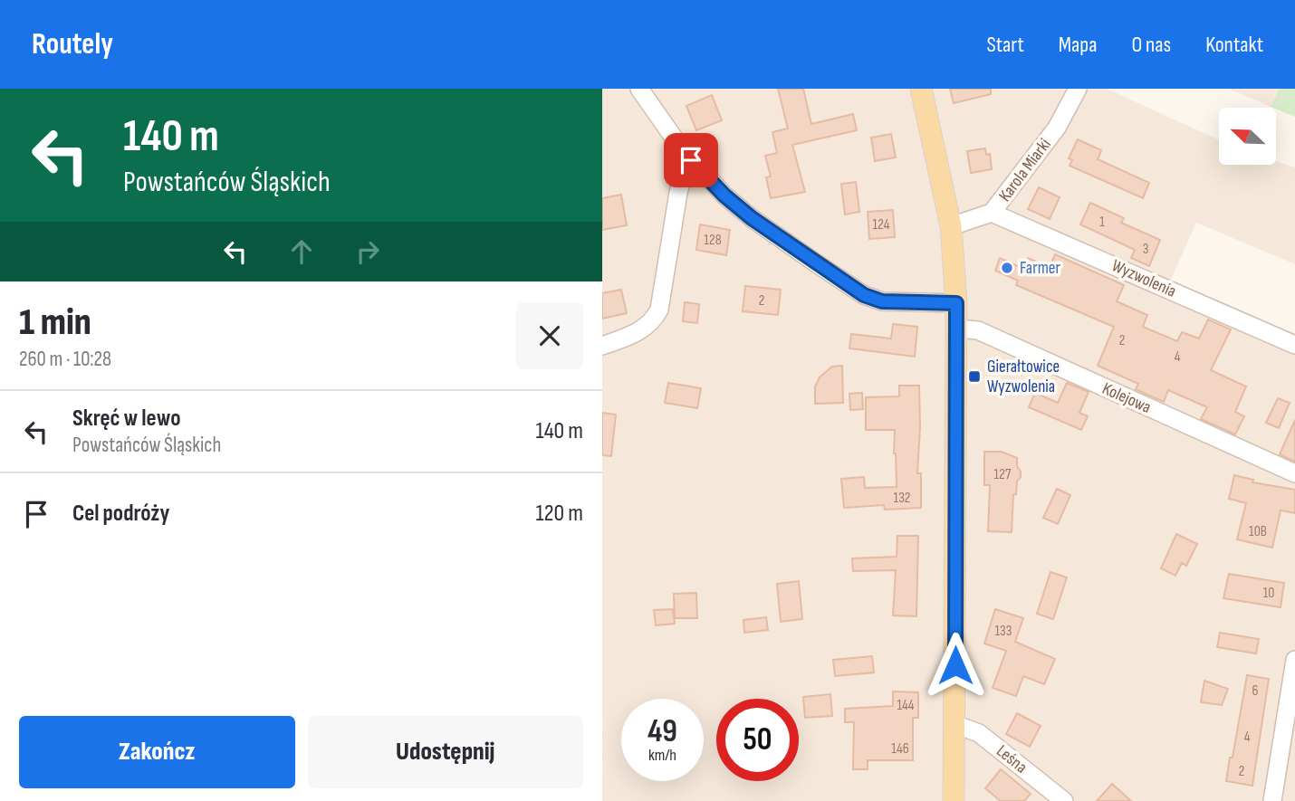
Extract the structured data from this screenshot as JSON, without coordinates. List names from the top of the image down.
{
  "streets": {
    "street": [
      "Karola Miarki",
      "Wyzwolenia",
      "Kolejowa",
      "Leśna"
    ]
  },
  "crossings": [
    ["Karola Miarki", "Wyzwolenia"]
  ],
  "places": {
    "other": ["Farmer"],
    "transit": ["Gierałtowice Wyzwolenia"]
  },
  "house_numbers": [
    "1",
    "124",
    "128",
    "3",
    "2",
    "2",
    "4",
    "127",
    "132",
    "10B",
    "10",
    "133",
    "6",
    "144",
    "4",
    "146",
    "2"
  ],
  "north": "top left",
  "page": {
    "header": "Routely",
    "nav": [
      "Start",
      "Mapa",
      "O nas",
      "Kontakt"
    ],
    "turn": ["140 m", "Powstańców Śląskich"],
    "heading": ["1 min", "260 m · 10:28"],
    "list": [
      {
        "name": "Skręć w lewo",
        "note": "Powstańców Śląskich",
        "value": "140 m"
      },
      {
        "name": "Cel podróży",
        "value": "120 m"
      }
    ],
    "speed": "49 km/h",
    "limit": "50",
    "buttons": ["Zakończ", "Udostępnij"]
  }
}
